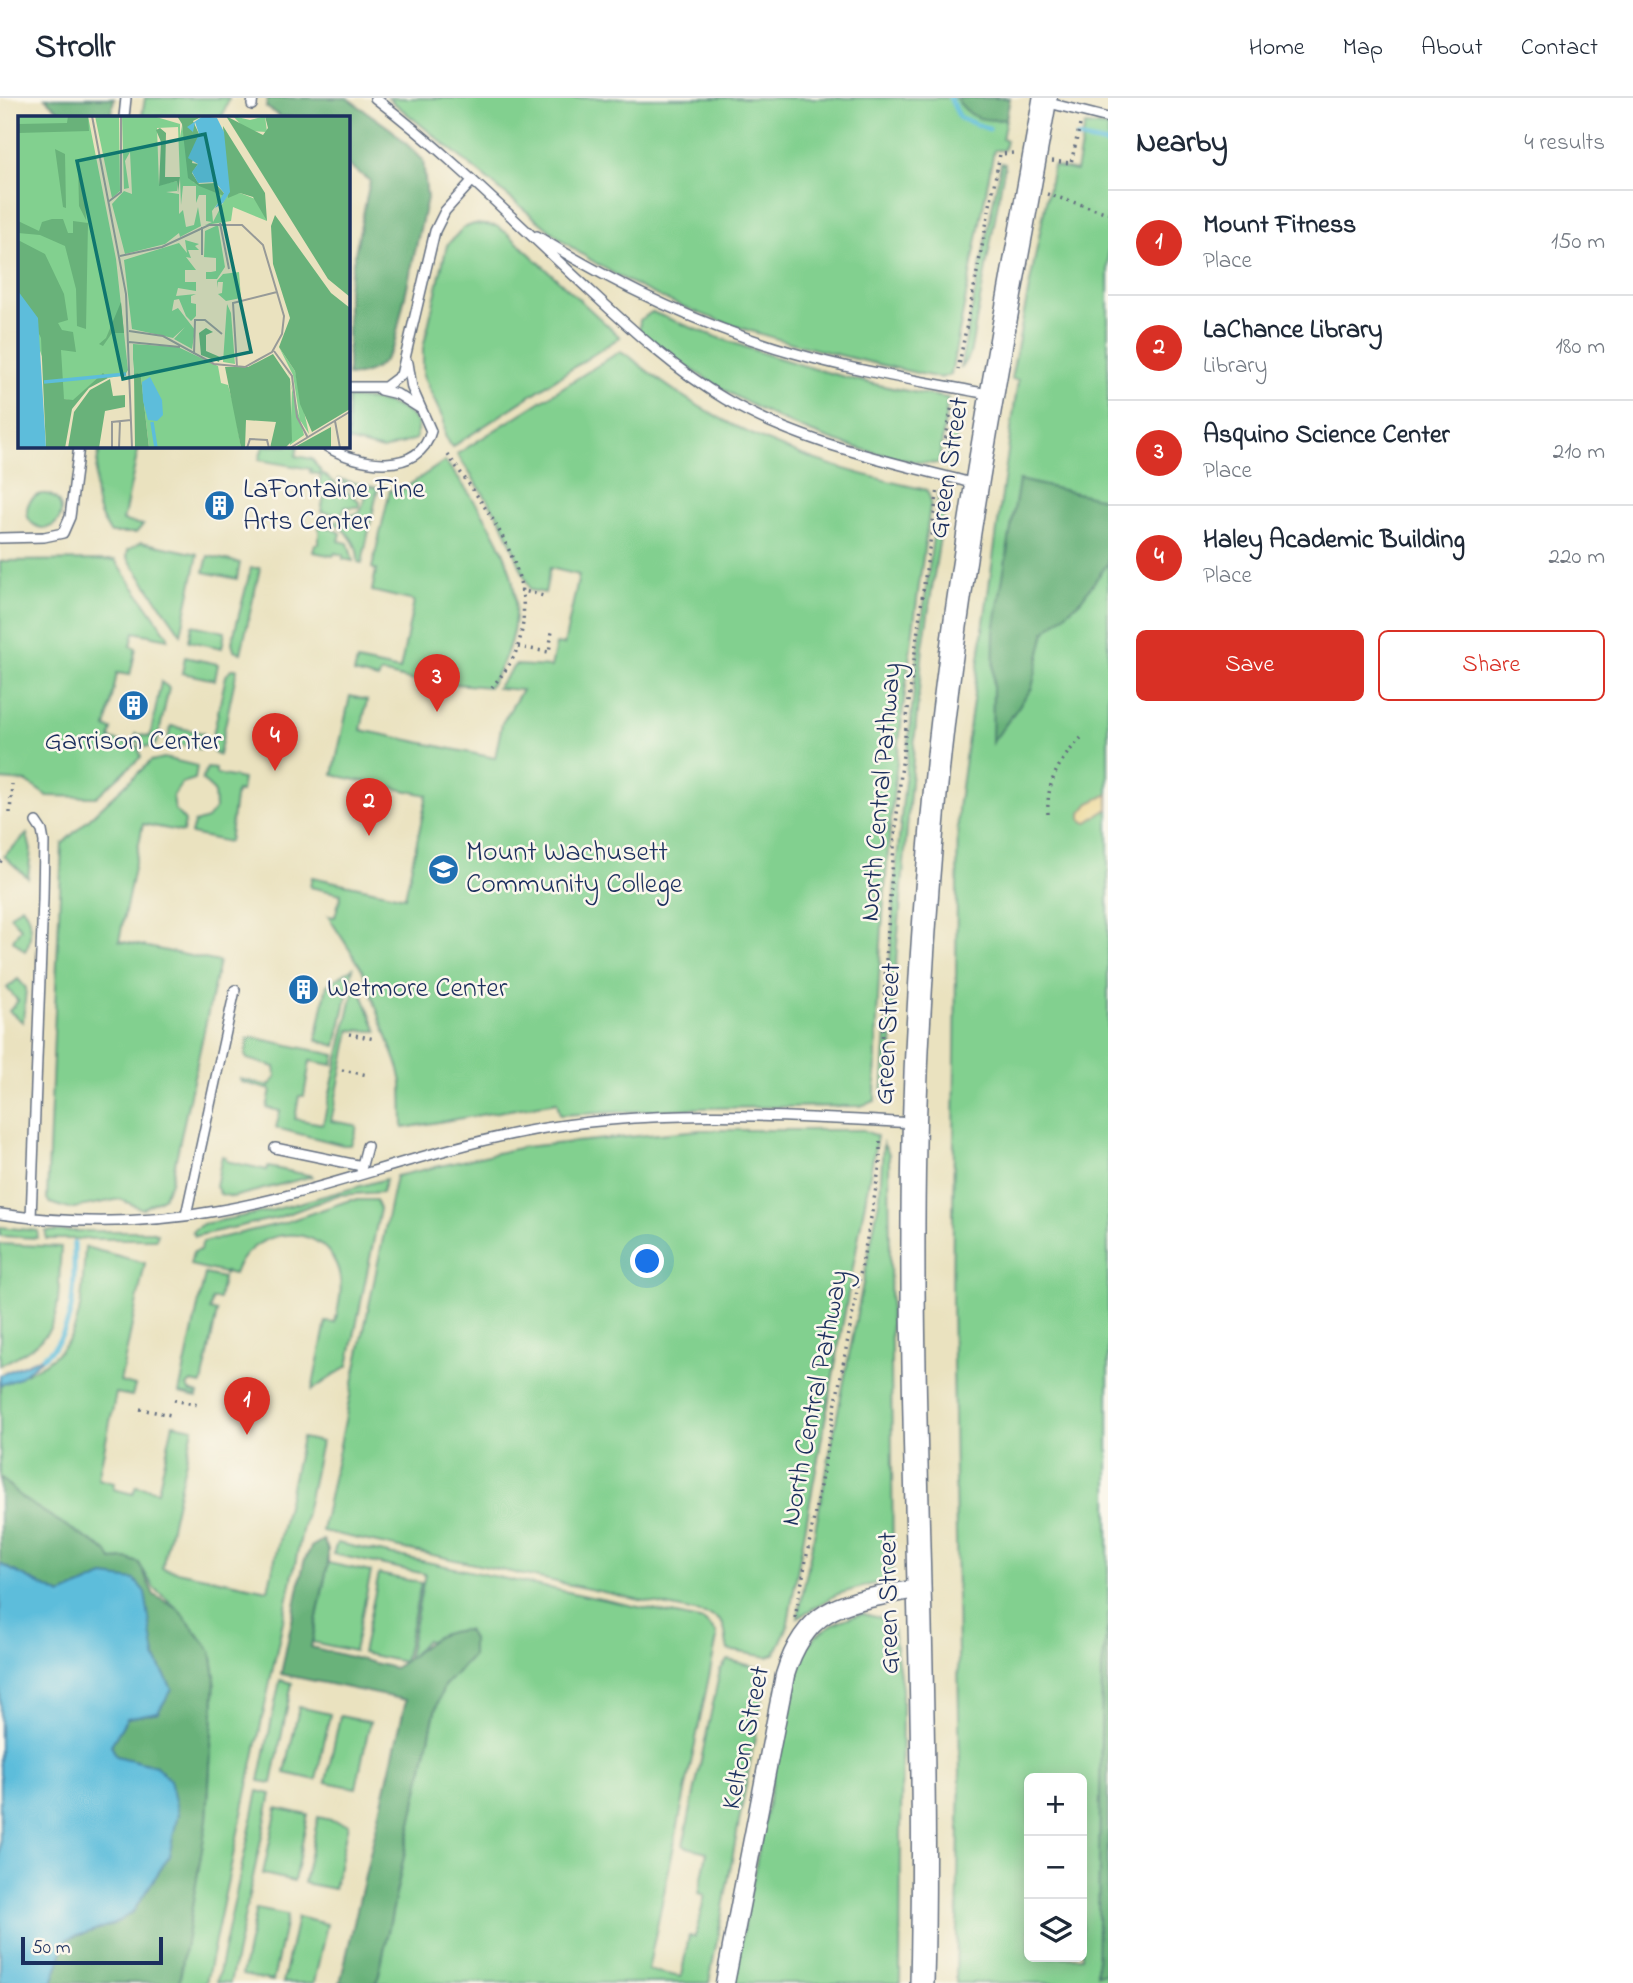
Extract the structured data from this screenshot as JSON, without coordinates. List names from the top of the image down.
{
  "streets": {
    "street": ["Green Street", "Kelton Street"],
    "path": ["North Central Pathway"]
  },
  "crossings": [
    ["Green Street", "Kelton Street"]
  ],
  "places": {
    "building": ["LaFontaine Fine Arts Center", "Garrison Center", "Wetmore Center"],
    "school or university": ["Mount Wachusett Community College"]
  },
  "scale_bar": "50 m",
  "page": {
    "header": "Strollr",
    "nav": [
      "Home",
      "Map",
      "About",
      "Contact"
    ],
    "heading": ["Nearby", "4 results"],
    "list": [
      {
        "mark": "1",
        "name": "Mount Fitness",
        "note": "Place",
        "value": "150 m"
      },
      {
        "mark": "2",
        "name": "LaChance Library",
        "note": "Library",
        "value": "180 m"
      },
      {
        "mark": "3",
        "name": "Asquino Science Center",
        "note": "Place",
        "value": "210 m"
      },
      {
        "mark": "4",
        "name": "Haley Academic Building",
        "note": "Place",
        "value": "220 m"
      }
    ],
    "buttons": ["Save", "Share"],
    "pins": [
      "3",
      "4",
      "2",
      "1"
    ],
    "map_buttons": ["+", "−"],
    "scale": "50 m"
  }
}
